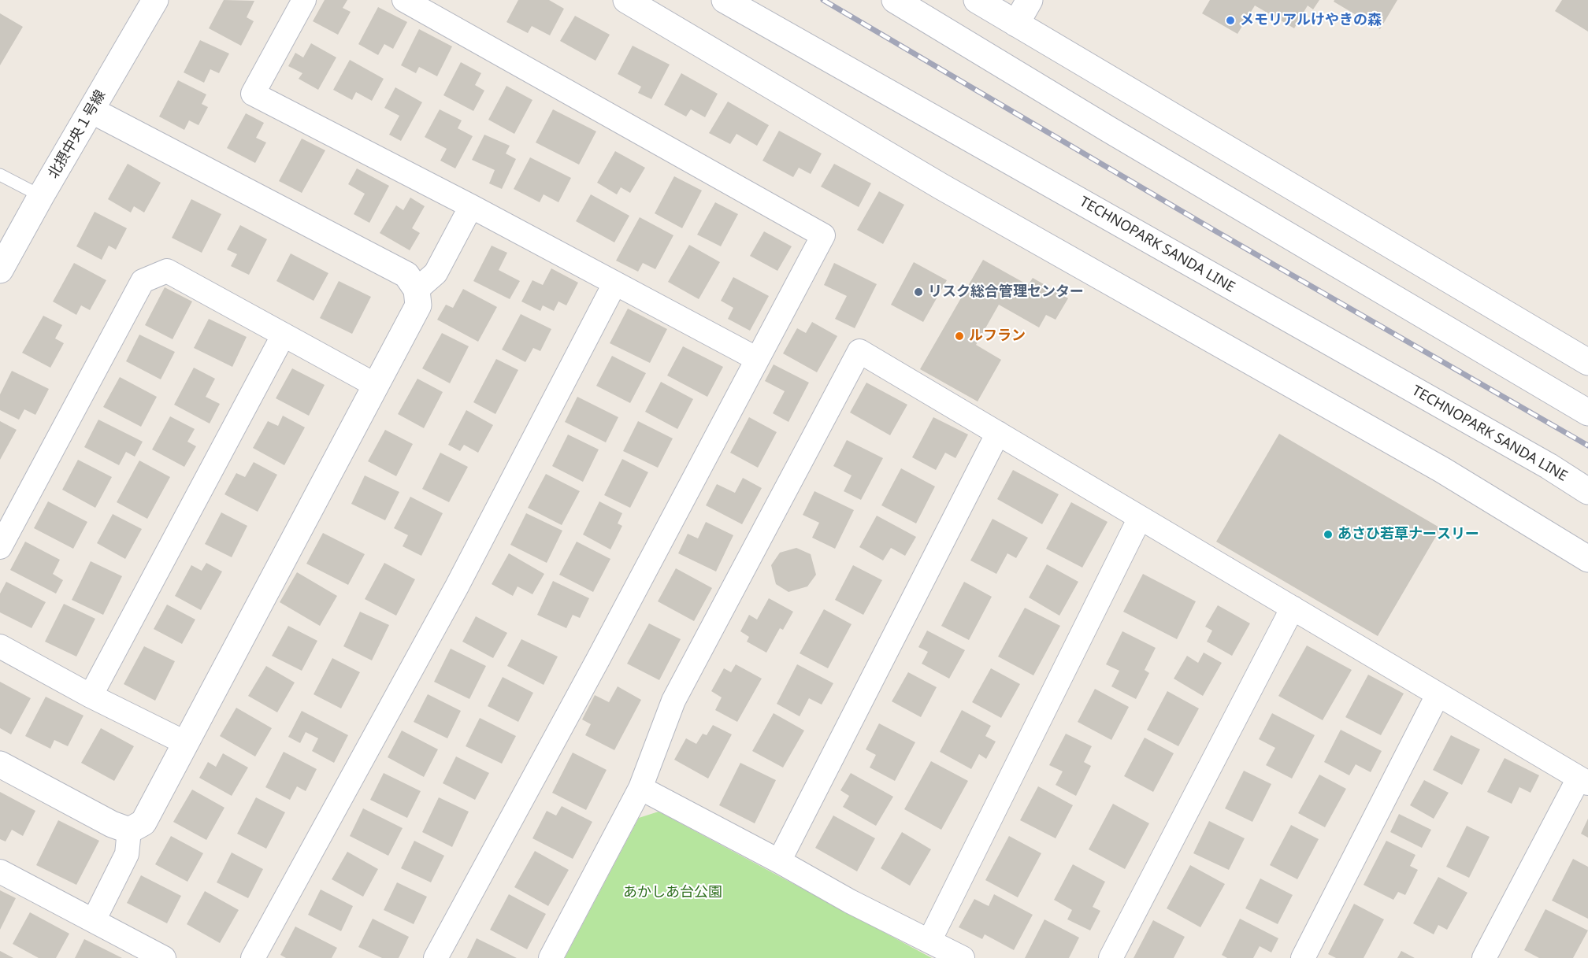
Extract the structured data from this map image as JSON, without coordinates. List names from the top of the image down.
{
  "streets": {
    "main road": ["北摂中央１号線", "TECHNOPARK SANDA LINE"]
  },
  "parks": ["あかしあ台公園"],
  "places": [
    "メモリアルけやきの森",
    "リスク総合管理センター",
    "ルフラン",
    "あさひ若草ナースリー"
  ]
}
